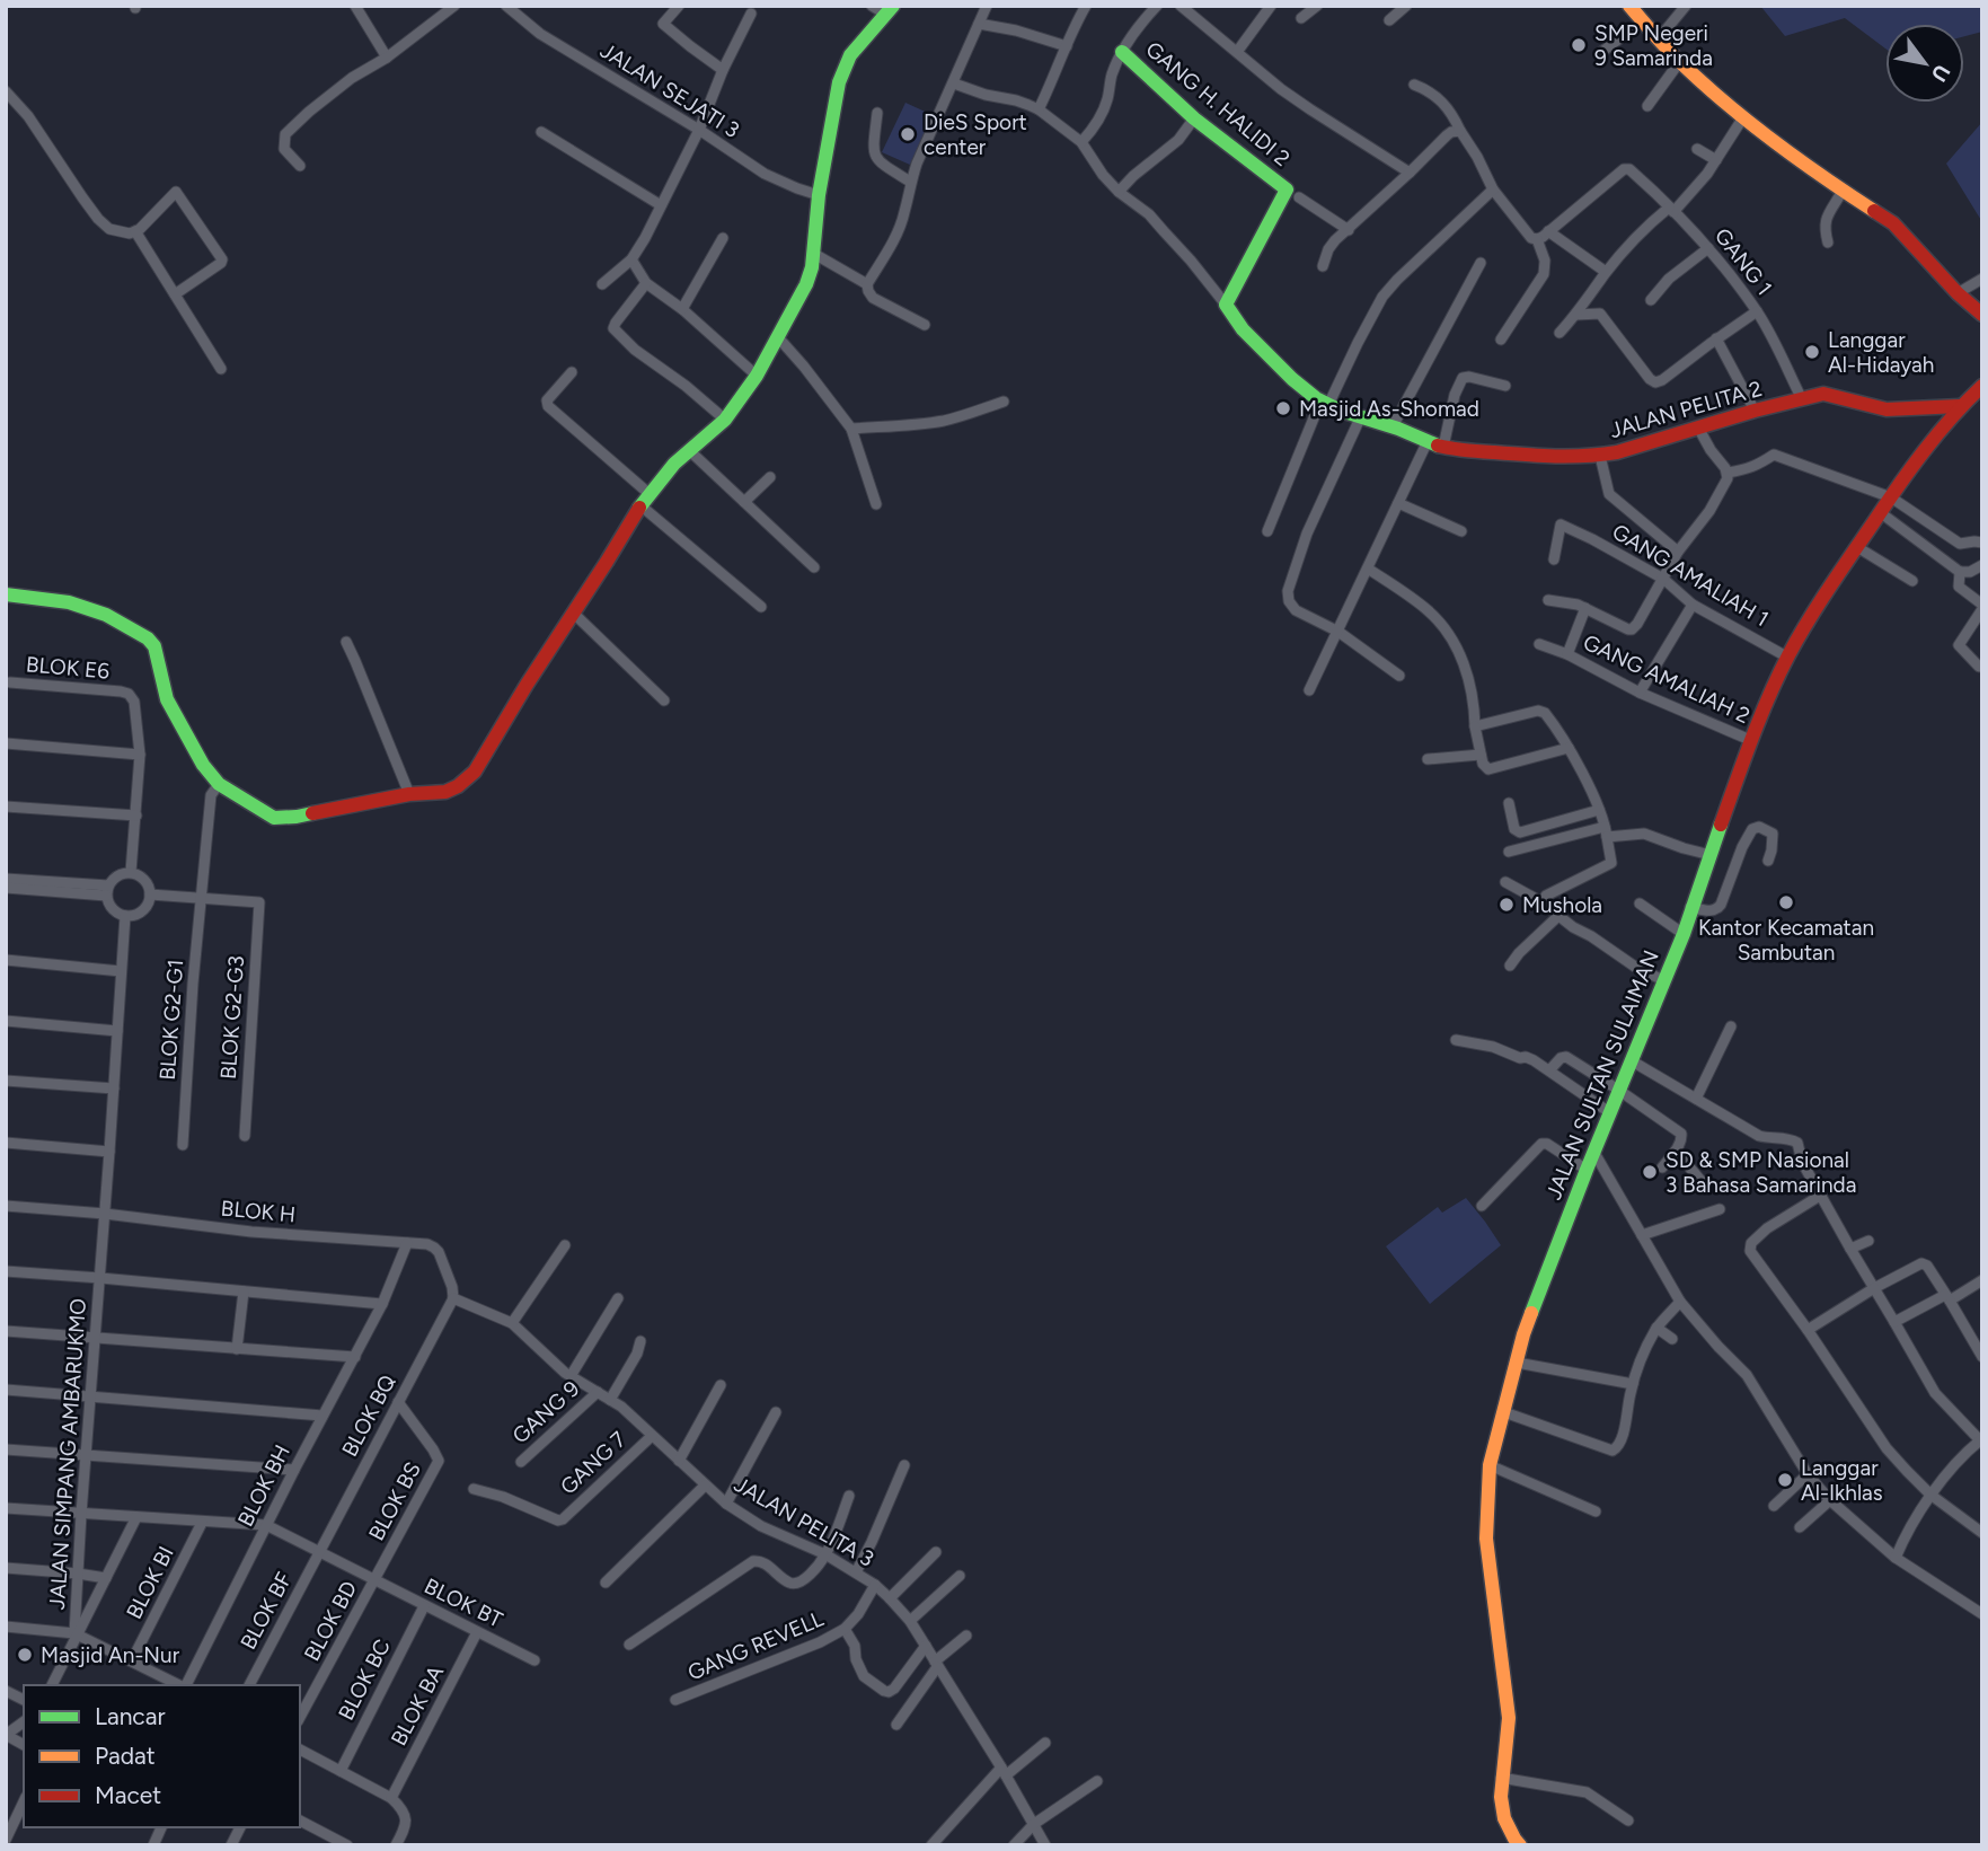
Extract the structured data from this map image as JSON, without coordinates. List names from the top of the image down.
{
  "streets": {
    "street": [
      "JALAN SEJATI 3",
      "GANG H. HALIDI 2",
      "GANG 1",
      "JALAN PELITA 2",
      "GANG AMALIAH 1",
      "BLOK E6",
      "GANG AMALIAH 2",
      "BLOK G2-G3",
      "BLOK G2-G1",
      "JALAN SULTAN SULAIMAN",
      "BLOK H",
      "GANG 9",
      "BLOK BQ",
      "JALAN SIMPANG AMBARUKMO",
      "GANG 7",
      "BLOK BH",
      "BLOK BS",
      "JALAN PELITA 3",
      "BLOK BI",
      "BLOK BT",
      "BLOK BF",
      "BLOK BD",
      "GANG REVELL",
      "BLOK BC",
      "BLOK BA"
    ]
  },
  "crossings": [
    ["GANG 1", "JALAN PELITA 2"],
    ["JALAN PELITA 2", "JALAN SULTAN SULAIMAN"],
    ["GANG AMALIAH 1", "JALAN SULTAN SULAIMAN"],
    ["GANG AMALIAH 2", "JALAN SULTAN SULAIMAN"],
    ["BLOK G2-G3", "BLOK G2-G1"],
    ["BLOK H", "JALAN SIMPANG AMBARUKMO"],
    ["BLOK H", "BLOK BH"],
    ["GANG 9", "JALAN PELITA 3"],
    ["BLOK BQ", "BLOK BS"],
    ["BLOK BQ", "BLOK BT"],
    ["BLOK BQ", "BLOK BF"],
    ["GANG 7", "JALAN PELITA 3"],
    ["BLOK BH", "BLOK BT"],
    ["BLOK BS", "BLOK BT"],
    ["BLOK BS", "BLOK BD"],
    ["JALAN PELITA 3", "GANG REVELL"],
    ["BLOK BT", "BLOK BF"],
    ["BLOK BT", "BLOK BD"],
    ["BLOK BT", "BLOK BC"],
    ["BLOK BT", "BLOK BA"]
  ],
  "places": [
    "SMP Negeri 9 Samarinda",
    "DieS Sport center",
    "Langgar Al-Hidayah",
    "Masjid As-Shomad",
    "Kantor Kecamatan Sambutan",
    "Mushola",
    "SD & SMP Nasional 3 Bahasa Samarinda",
    "Langgar Al-Ikhlas",
    "Masjid An-Nur"
  ],
  "legend": ["Lancar", "Padat", "Macet"],
  "north": "bottom right"
}
